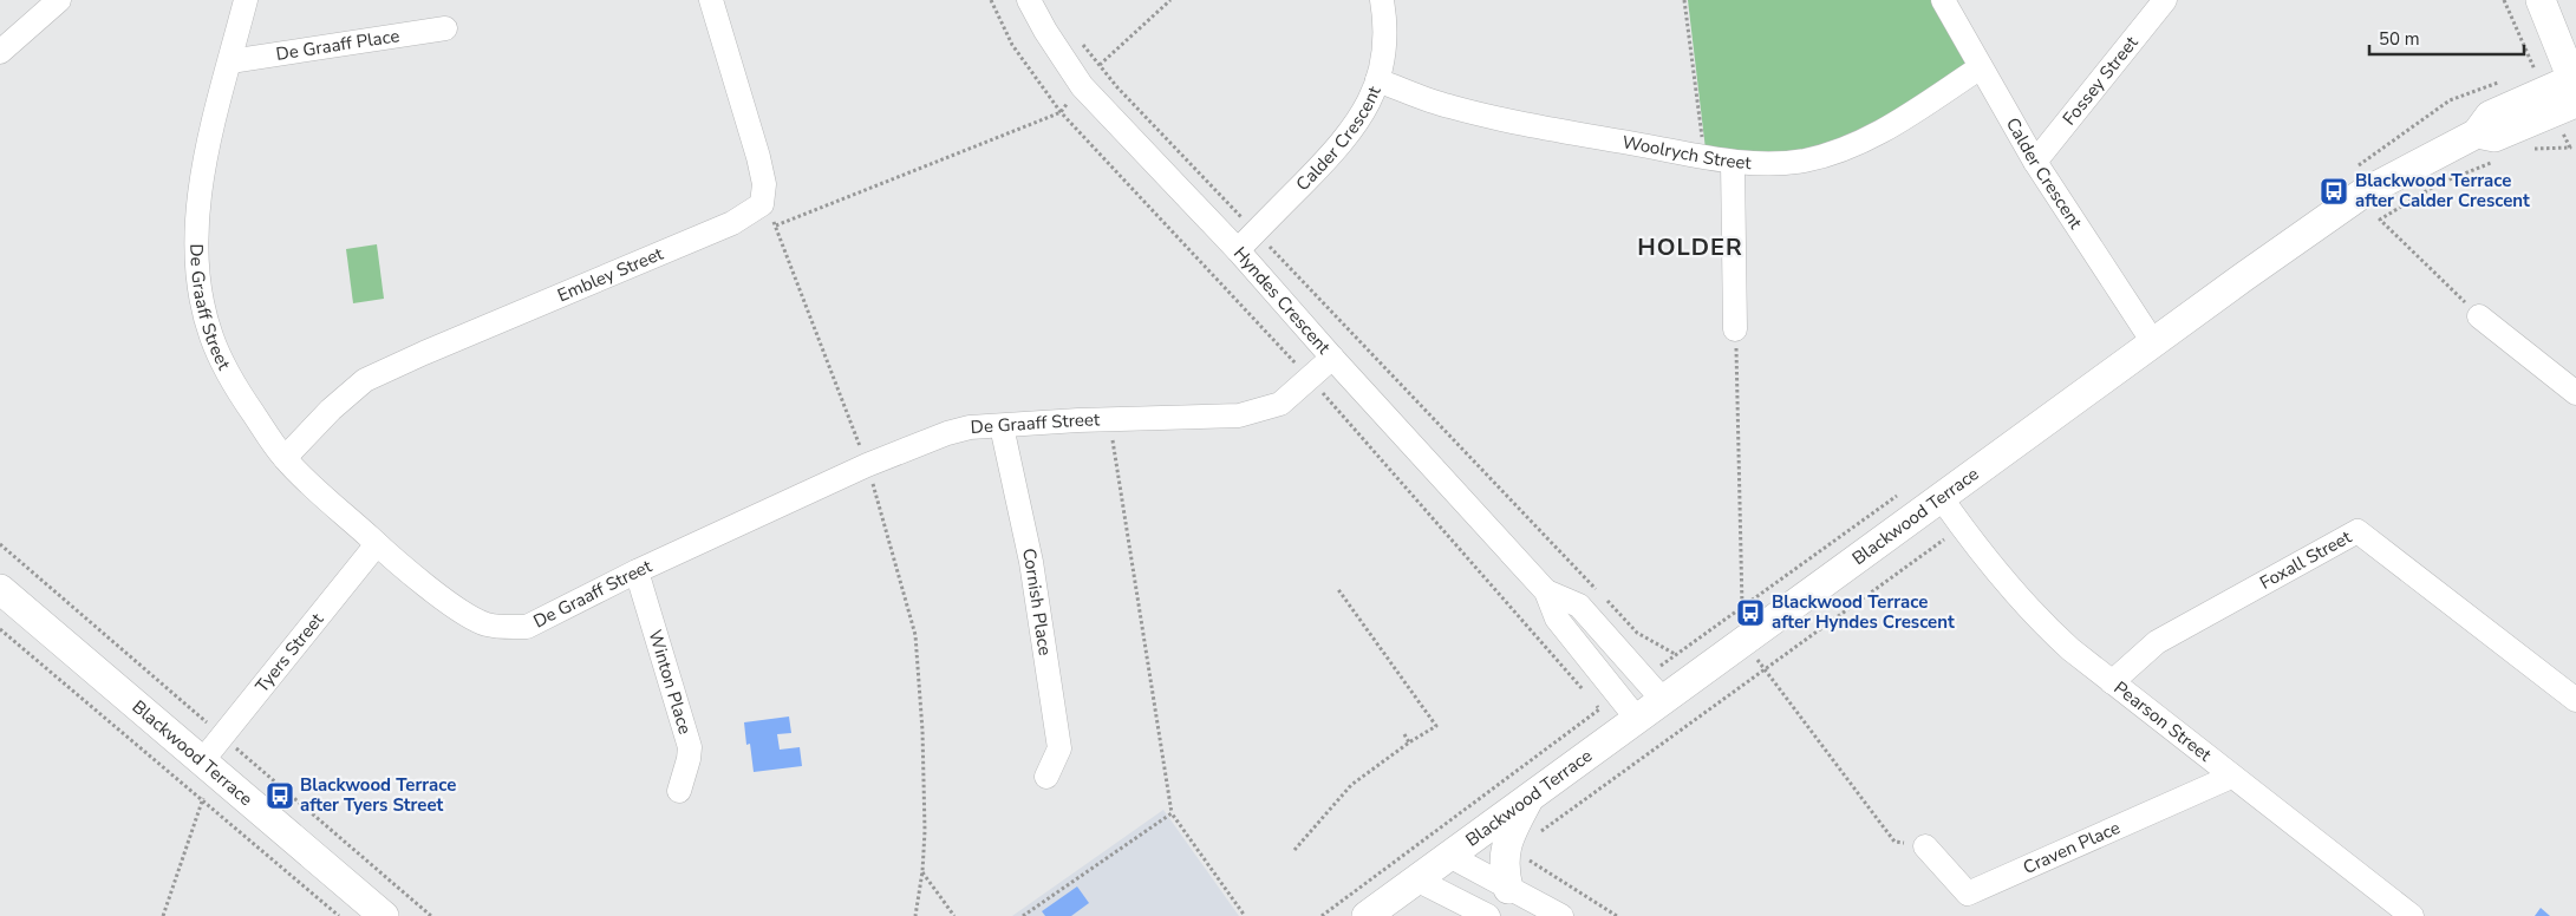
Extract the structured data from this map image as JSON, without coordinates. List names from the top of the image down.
{
  "streets": {
    "street": [
      "De Graaff Place",
      "Fossey Street",
      "Calder Crescent",
      "Woolrych Street",
      "Embley Street",
      "Hyndes Crescent",
      "De Graaff Street",
      "Blackwood Terrace",
      "Foxall Street",
      "Cornish Place",
      "Tyers Street",
      "Winton Place",
      "Pearson Street",
      "Craven Place"
    ]
  },
  "crossings": [
    ["De Graaff Place", "De Graaff Street"],
    ["Fossey Street", "Calder Crescent"],
    ["Calder Crescent", "Woolrych Street"],
    ["Calder Crescent", "Hyndes Crescent"],
    ["Calder Crescent", "Blackwood Terrace"],
    ["Embley Street", "De Graaff Street"],
    ["Hyndes Crescent", "De Graaff Street"],
    ["Hyndes Crescent", "Blackwood Terrace"],
    ["De Graaff Street", "Cornish Place"],
    ["De Graaff Street", "Tyers Street"],
    ["De Graaff Street", "Winton Place"],
    ["Blackwood Terrace", "Tyers Street"],
    ["Blackwood Terrace", "Pearson Street"],
    ["Foxall Street", "Pearson Street"],
    ["Pearson Street", "Craven Place"]
  ],
  "districts": ["HOLDER"],
  "places": {
    "bus stop": ["Blackwood Terrace after Calder Crescent", "Blackwood Terrace after Hyndes Crescent", "Blackwood Terrace after Tyers Street"]
  },
  "scale_bar": "50 m"
}
